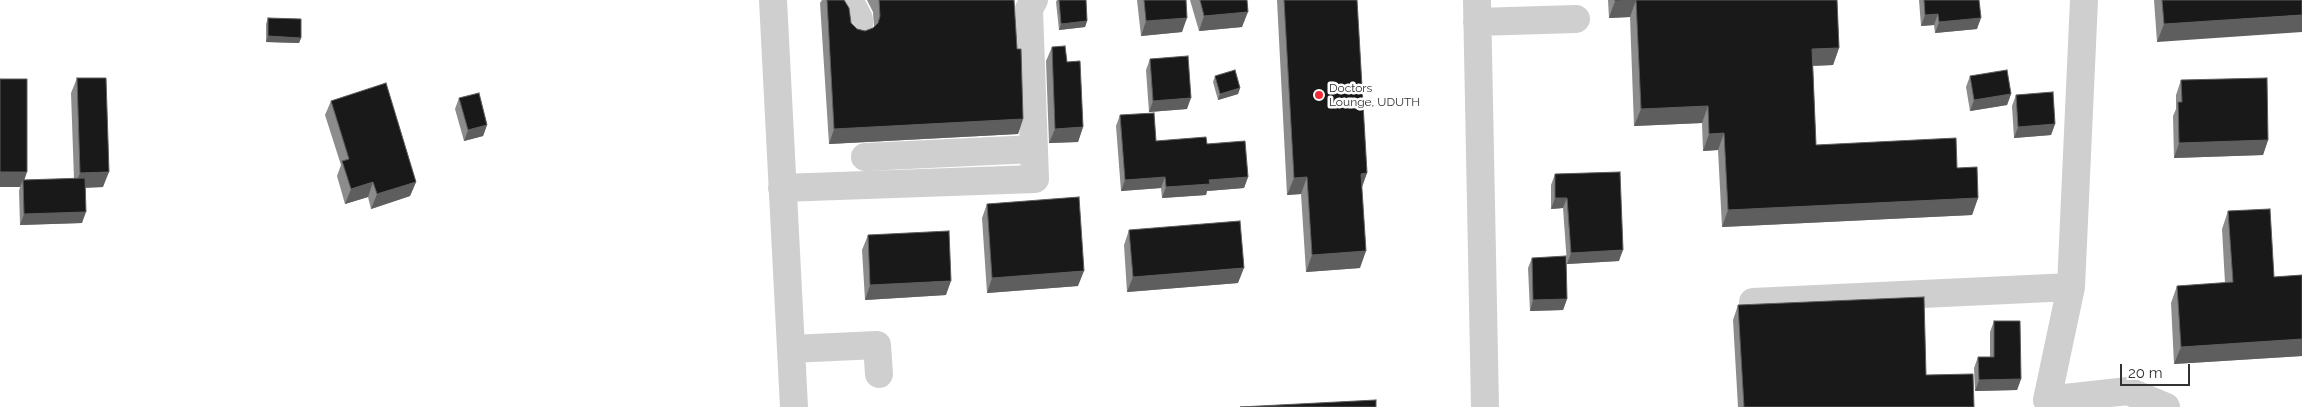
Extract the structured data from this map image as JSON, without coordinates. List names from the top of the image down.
{
  "places": ["Doctors Lounge, UDUTH"],
  "scale_bar": "20 m"
}
